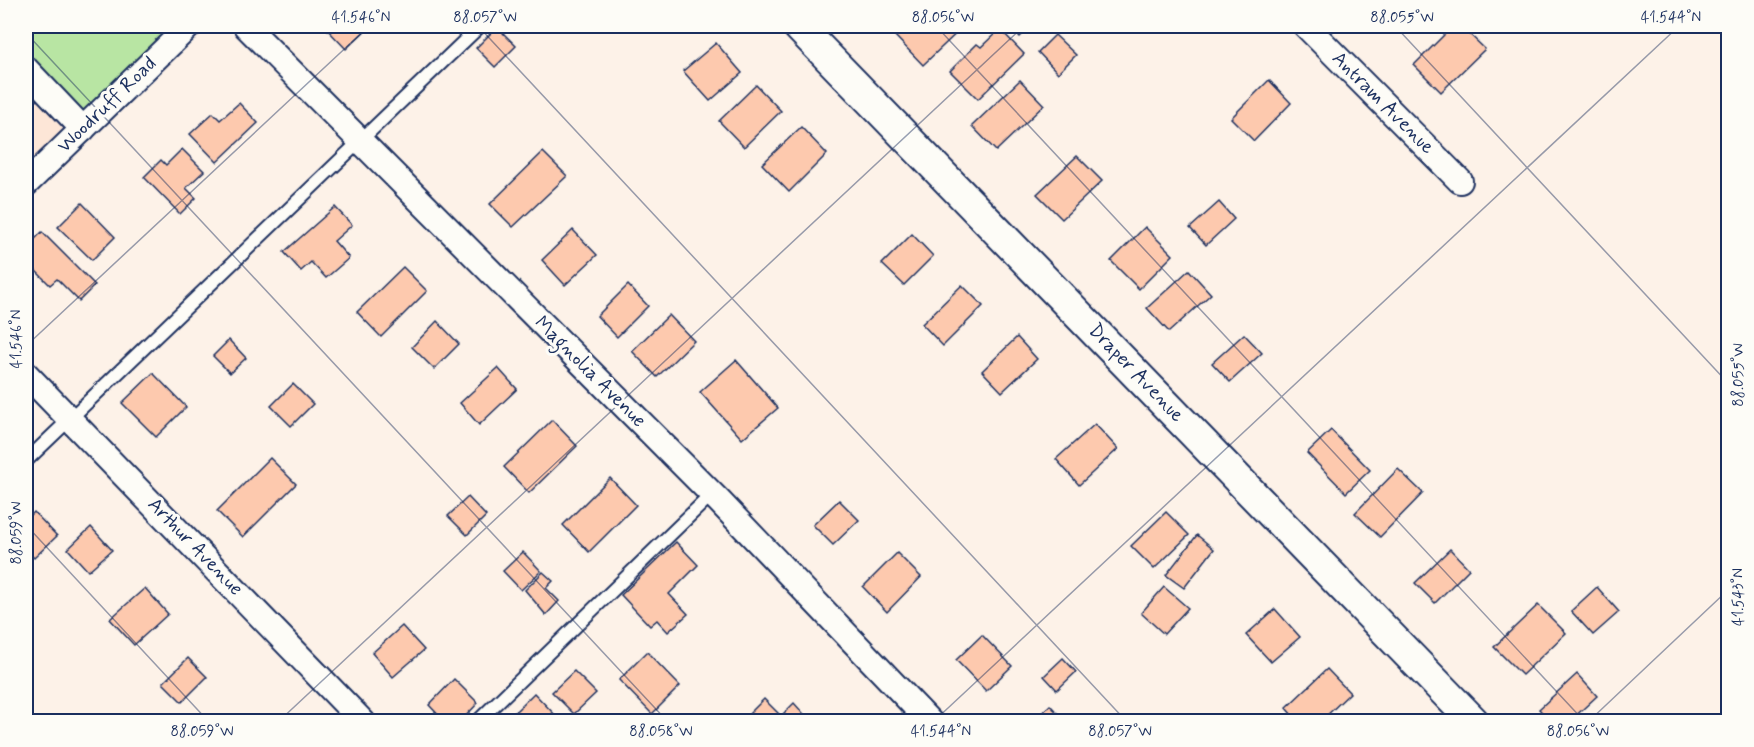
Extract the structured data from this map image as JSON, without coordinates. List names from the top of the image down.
{
  "streets": {
    "street": [
      "Antram Avenue",
      "Woodruff Road",
      "Magnolia Avenue",
      "Draper Avenue",
      "Arthur Avenue"
    ]
  },
  "coordinates": [
    "41.546°N",
    "88.057°W",
    "88.056°W",
    "88.055°W",
    "41.544°N",
    "88.059°W",
    "41.543°N",
    "88.058°W"
  ]
}
